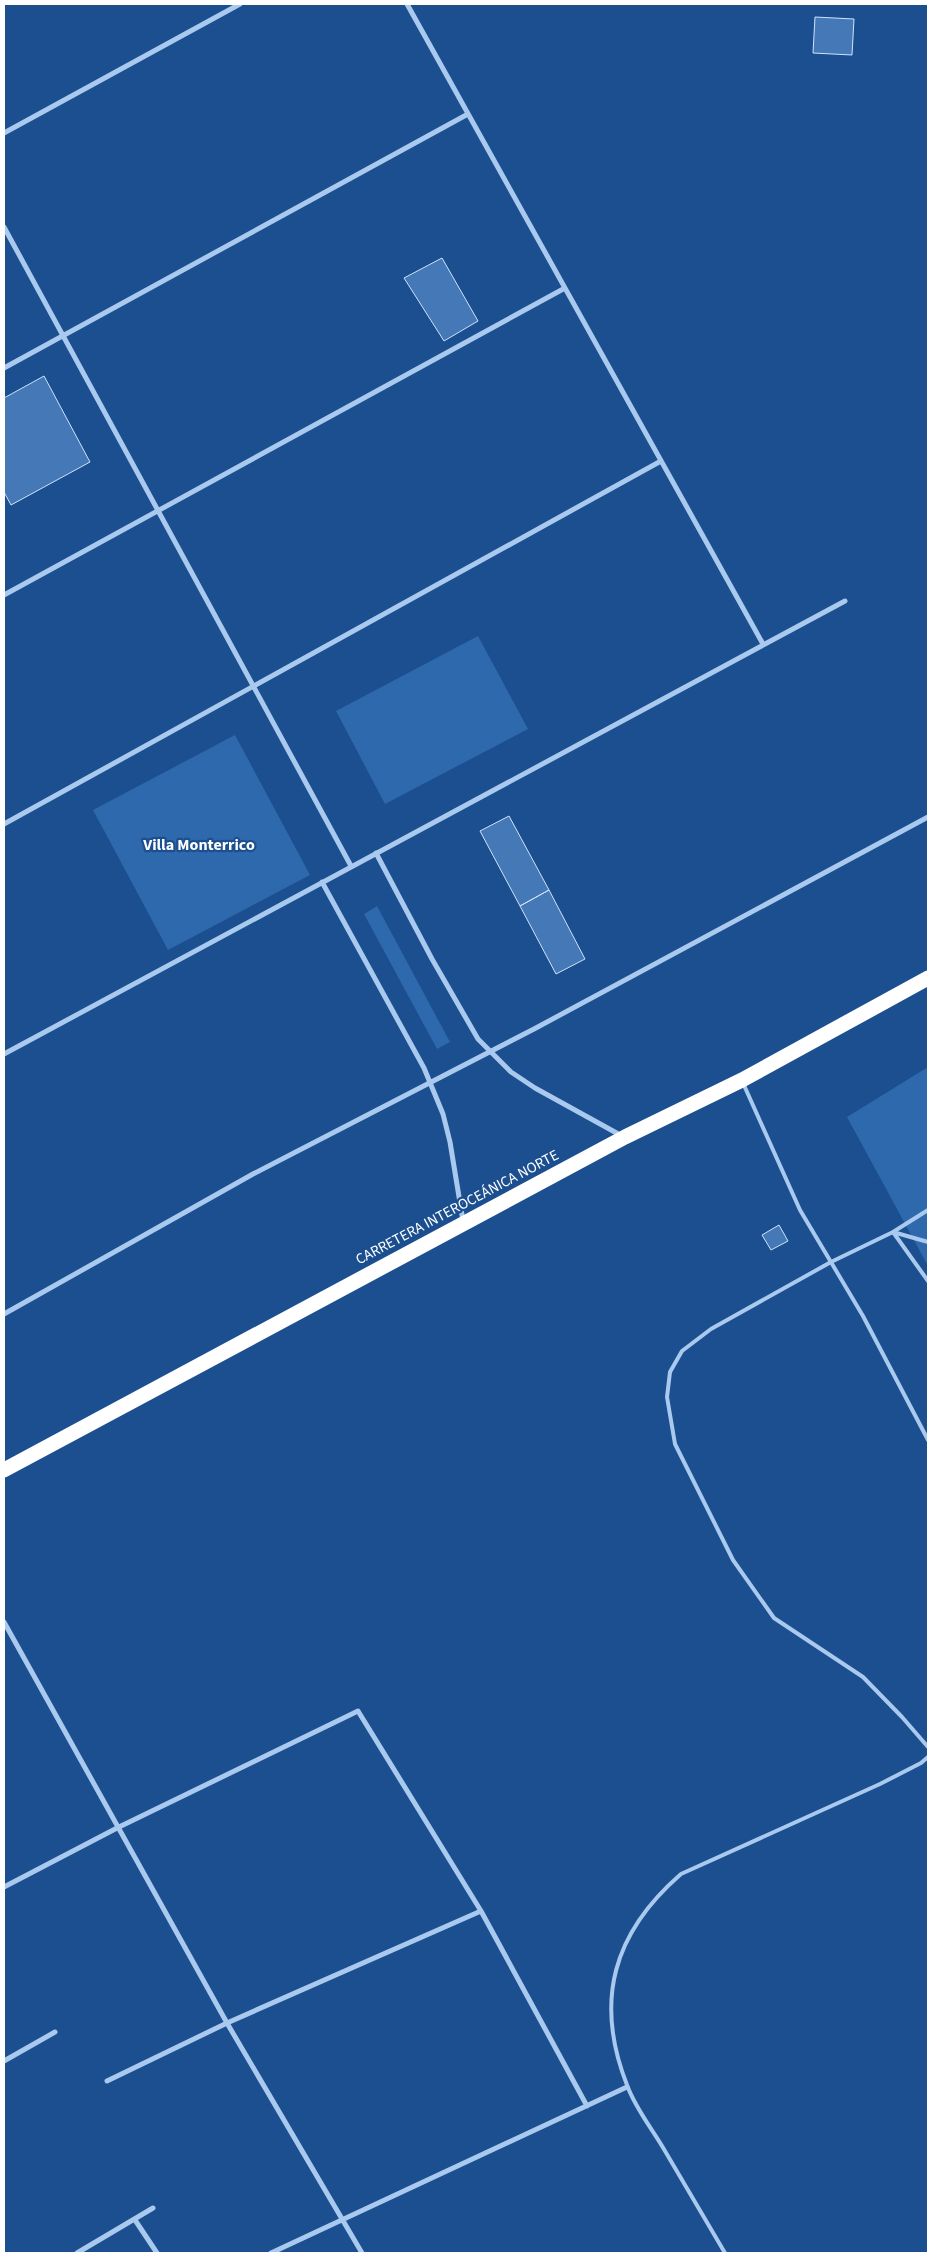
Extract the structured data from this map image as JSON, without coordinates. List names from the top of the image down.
{
  "streets": {
    "highway": ["CARRETERA INTEROCEÁNICA NORTE"]
  },
  "districts": ["Villa Monterrico"]
}
